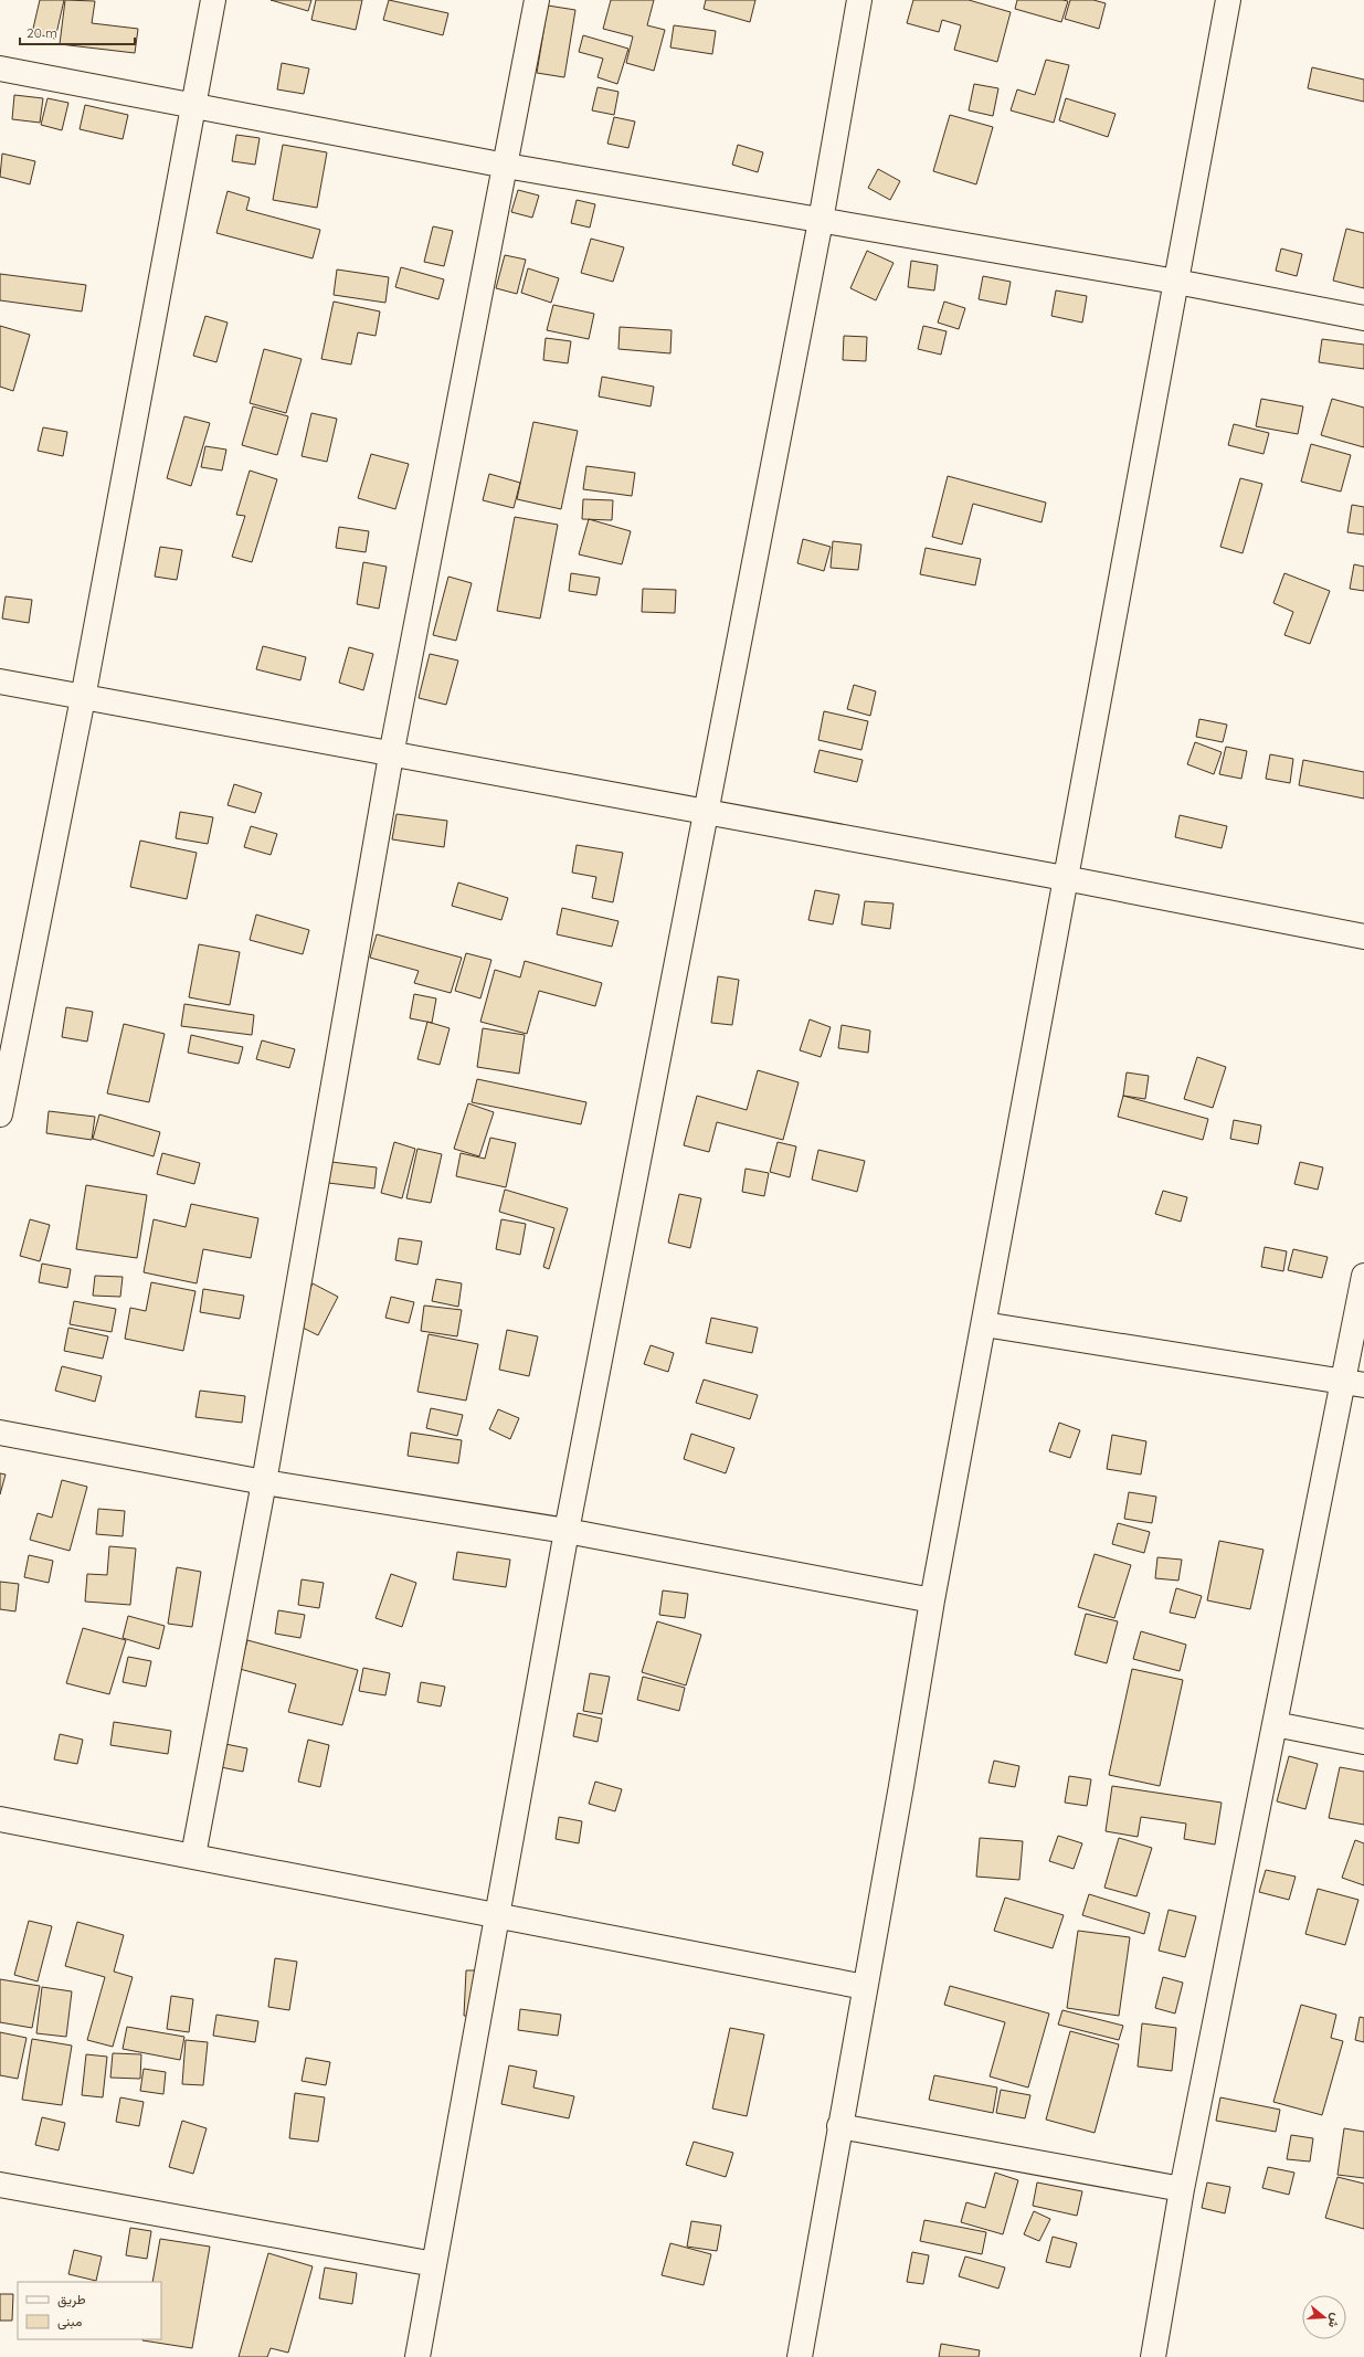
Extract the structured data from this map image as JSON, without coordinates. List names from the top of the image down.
{
  "legend": ["طريق", "مبنى"],
  "scale_bar": "20 m",
  "north": "right"
}
